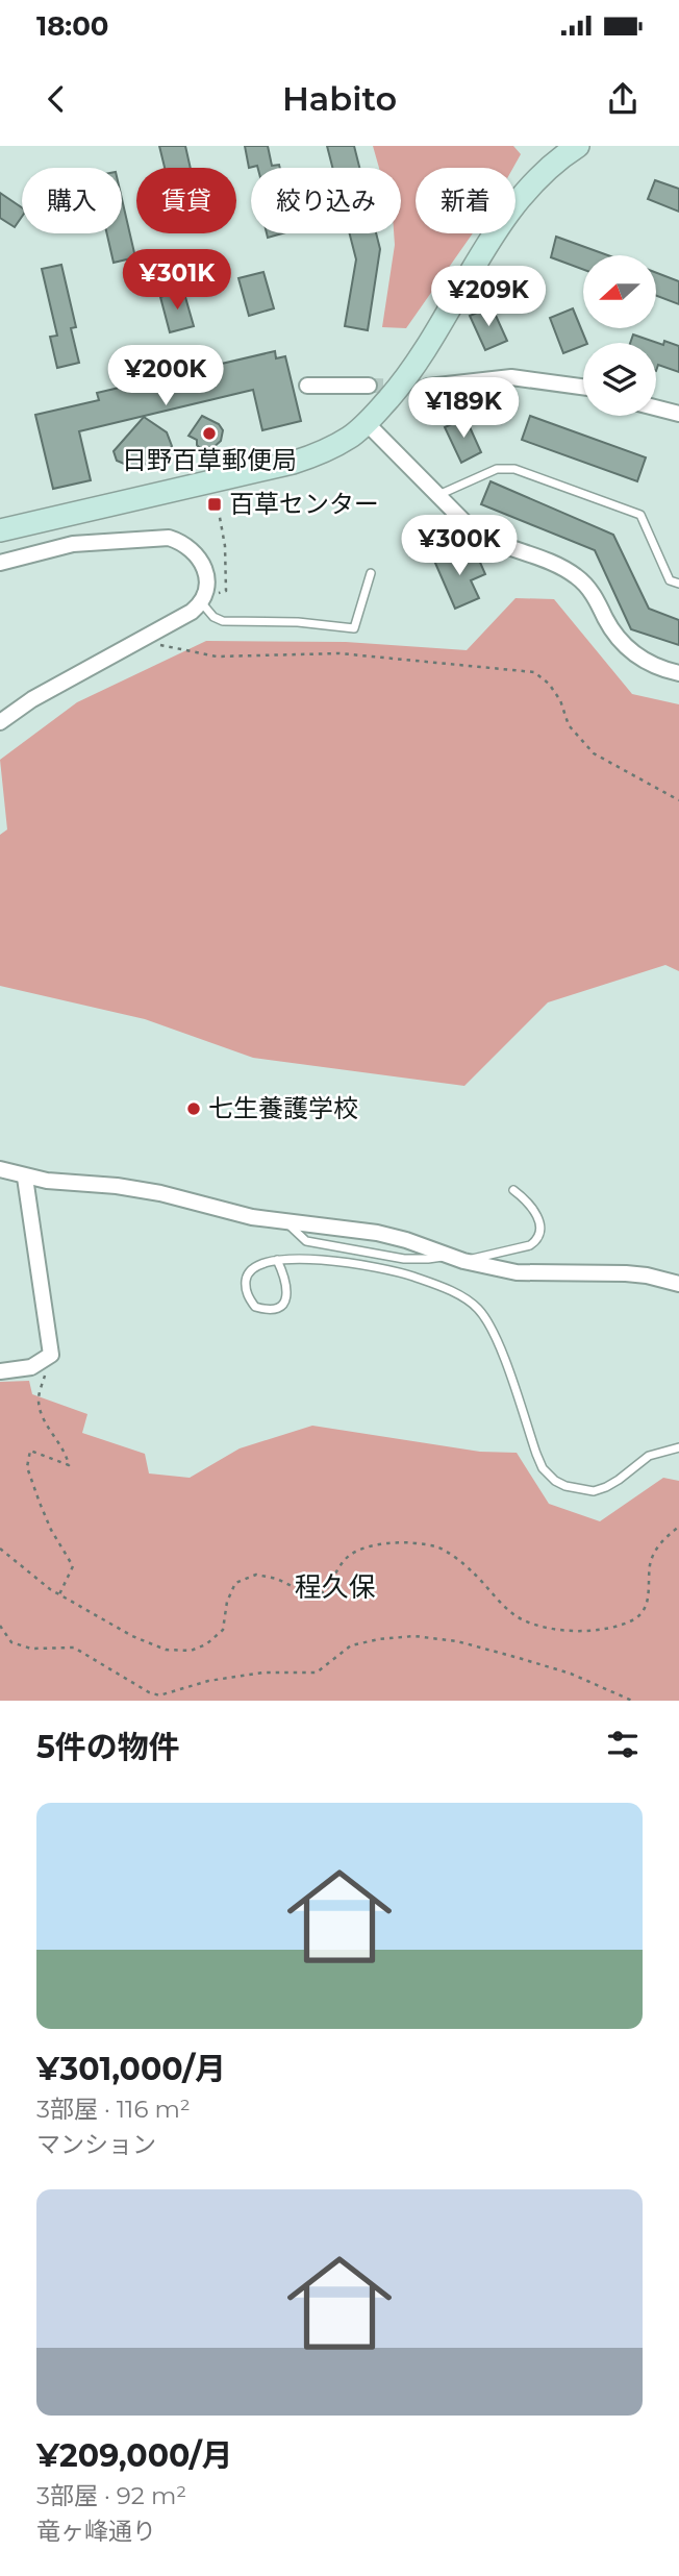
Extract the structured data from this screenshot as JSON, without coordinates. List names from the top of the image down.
{
  "districts": ["程久保"],
  "places": {
    "other": ["日野百草郵便局", "七生養護学校"],
    "transit": ["百草センター"]
  },
  "north": "left",
  "page": {
    "status": "18:00",
    "header": "Habito",
    "chip": [
      "購入",
      "賃貸",
      "絞り込み",
      "新着"
    ],
    "price": [
      "¥301K",
      "¥209K",
      "¥200K",
      "¥189K",
      "¥300K"
    ],
    "heading": "5件の物件",
    "list": [
      {
        "name": "¥301,000/月",
        "note": "3部屋 · 116 m² · マンション"
      },
      {
        "name": "¥209,000/月",
        "note": "3部屋 · 92 m² · 竜ヶ峰通り"
      }
    ]
  }
}
